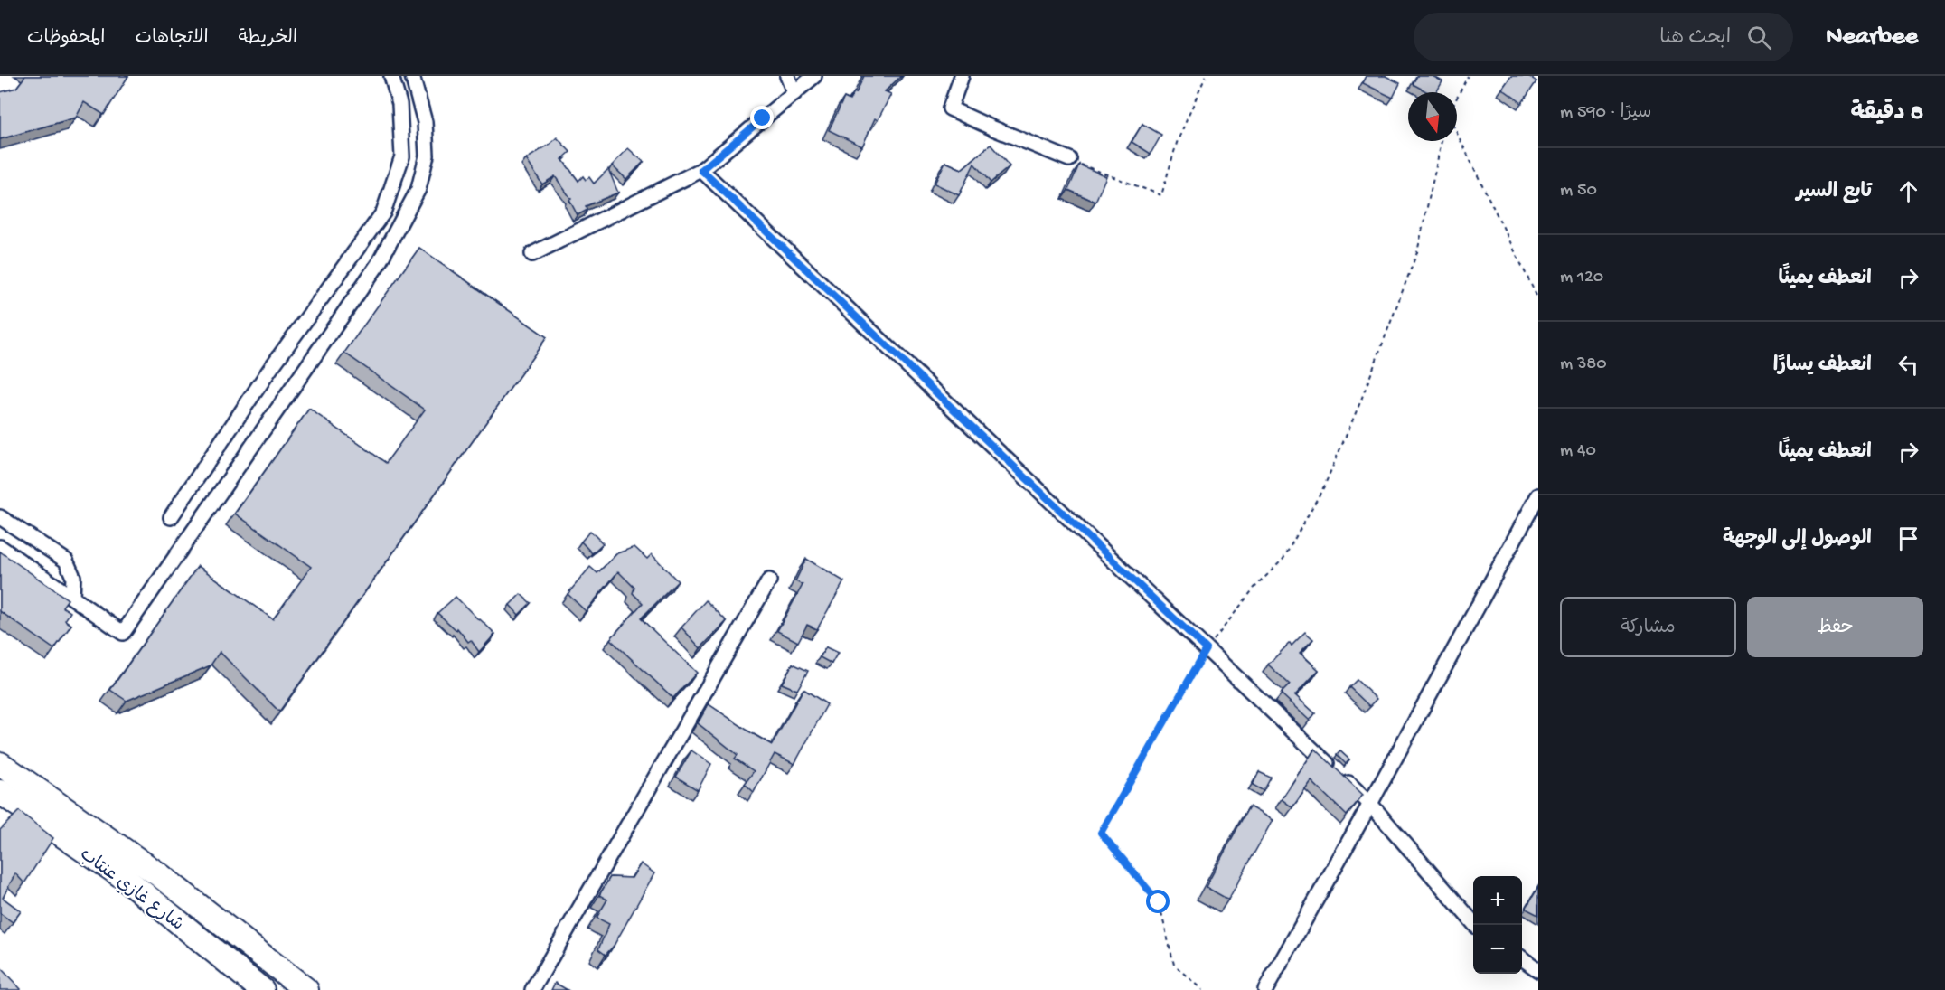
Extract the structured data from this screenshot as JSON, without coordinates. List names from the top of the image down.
{
  "streets": {
    "highway": ["شارع غازي عنتاب"]
  },
  "north": "bottom",
  "page": {
    "header": "Nearbee",
    "search": "ابحث هنا",
    "nav": ["الخريطة", "الاتجاهات", "المحفوظات"],
    "heading": ["8 دقيقة", "سيرًا · 590 m"],
    "list": [
      ["تابع السير", "50 m"],
      ["انعطف يمينًا", "120 m"],
      ["انعطف يسارًا", "380 m"],
      ["انعطف يمينًا", "40 m"],
      "الوصول إلى الوجهة"
    ],
    "buttons": ["حفظ", "مشاركة"],
    "map_buttons": ["+", "−"]
  }
}
